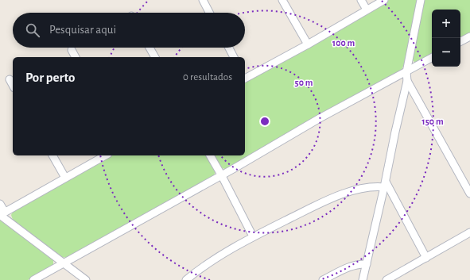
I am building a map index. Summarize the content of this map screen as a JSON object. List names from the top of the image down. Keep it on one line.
{"page":{"map_buttons":["+","−"],"search":"Pesquisar aqui","heading":["Por perto","0 resultados"]},"rings":["100 m","50 m","150 m"]}
